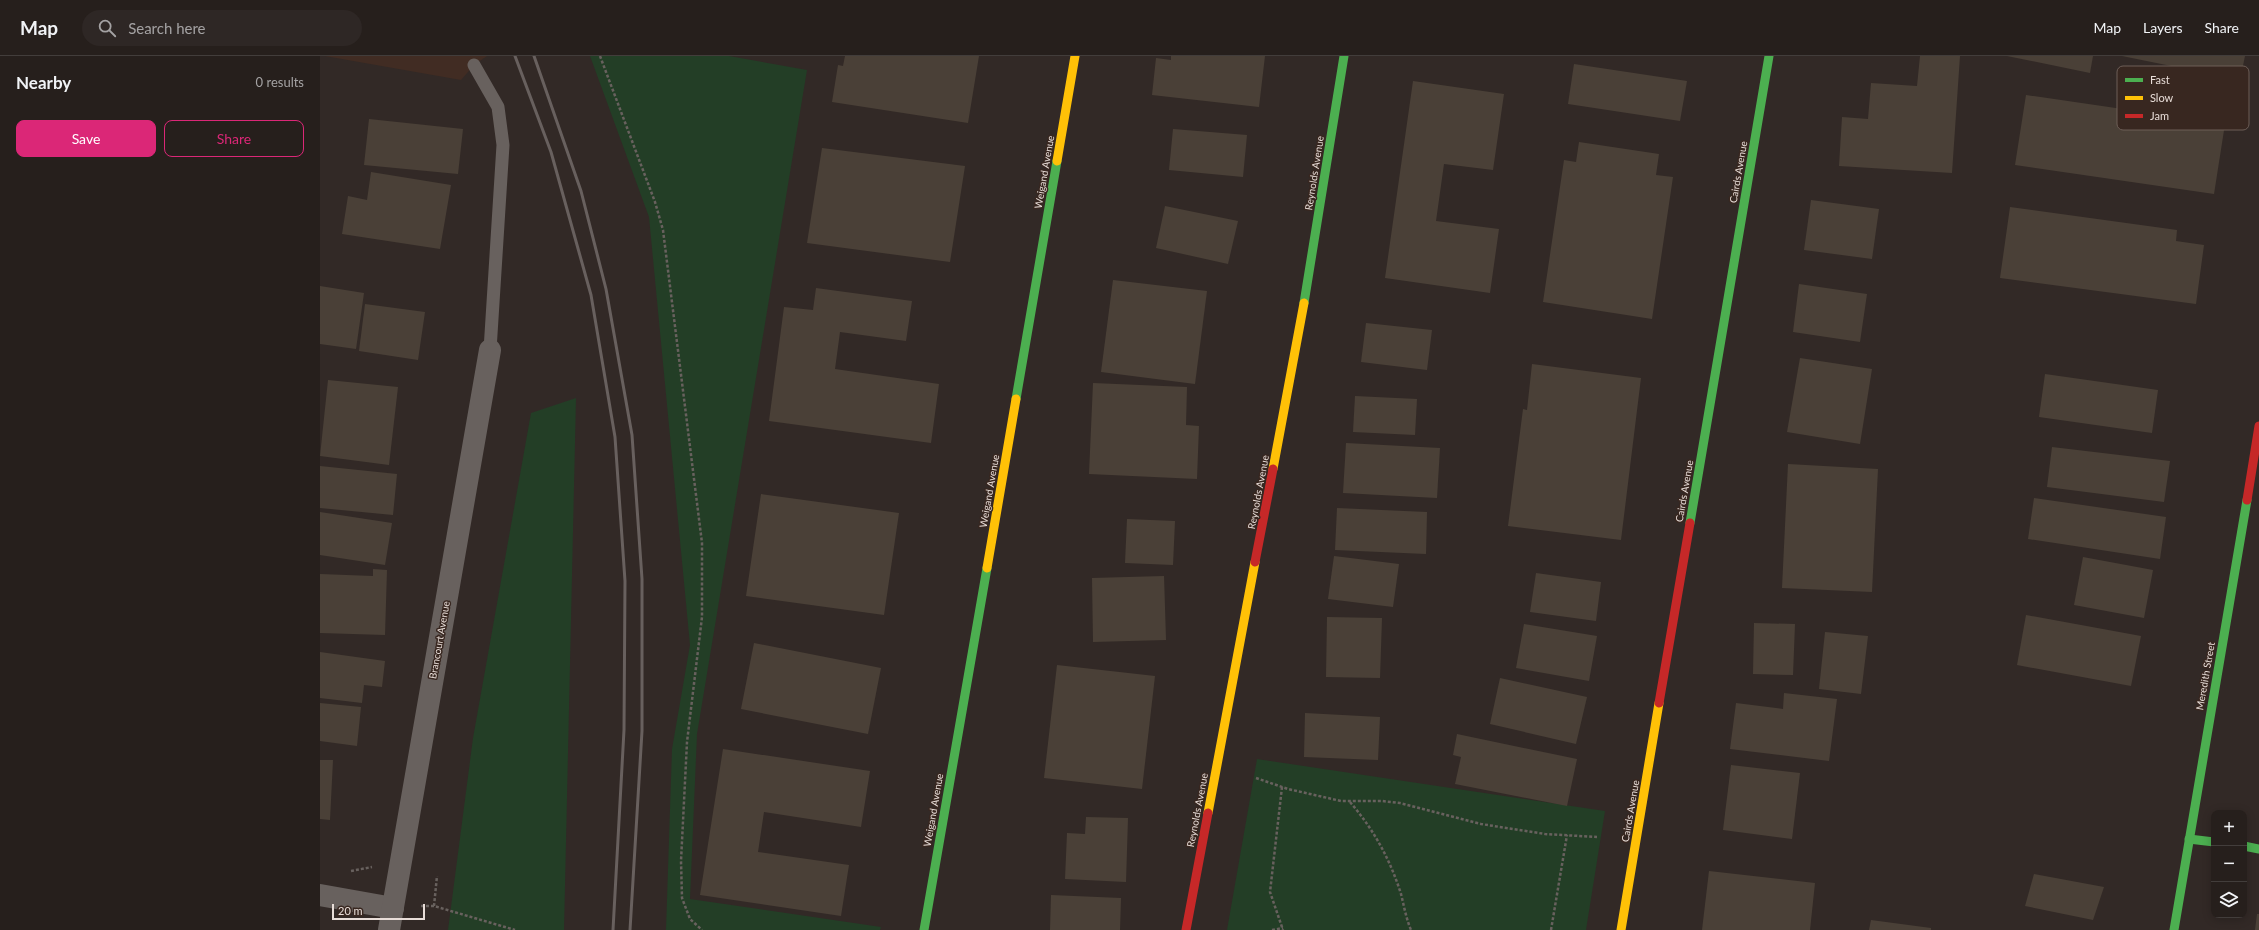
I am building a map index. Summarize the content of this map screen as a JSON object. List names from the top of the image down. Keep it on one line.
{"streets":{"street":["Weigand Avenue","Cairds Avenue","Reynolds Avenue","Brancourt Avenue","Meredith Street"]},"legend":["Fast","Slow","Jam"],"scale_bar":"20 m","page":{"header":"Map","search":"Search here","nav":["Map","Layers","Share"],"heading":["Nearby","0 results"],"buttons":["Save","Share"],"map_buttons":["+","−"],"scale":"20 m"}}
